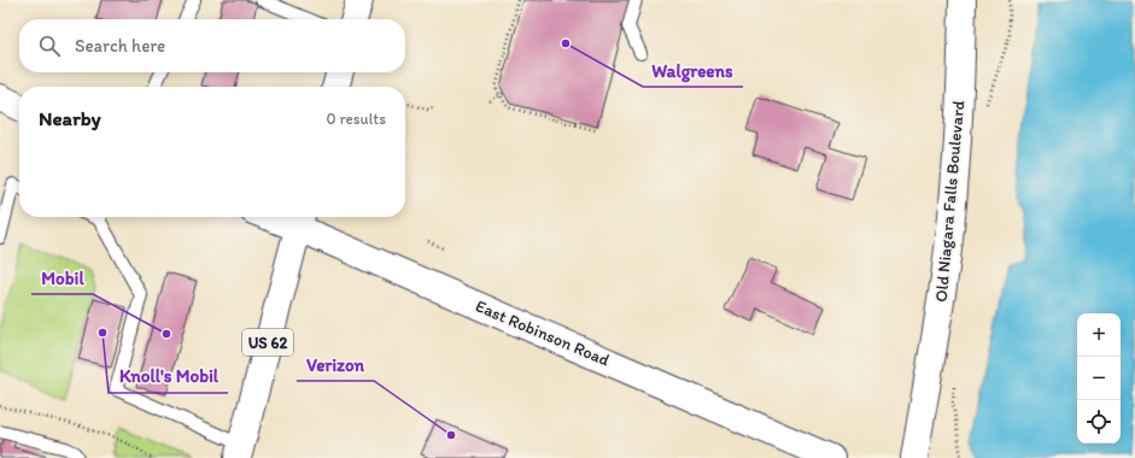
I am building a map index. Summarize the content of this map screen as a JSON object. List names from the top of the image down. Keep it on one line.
{"streets":{"street":["Old Niagara Falls Boulevard","East Robinson Road","US 62"]},"crossings":[["East Robinson Road","US 62"]],"places":["Walgreens","Knoll's Mobil","Mobil","Verizon"],"page":{"search":"Search here","heading":["Nearby","0 results"],"map_buttons":["+","−"]}}
